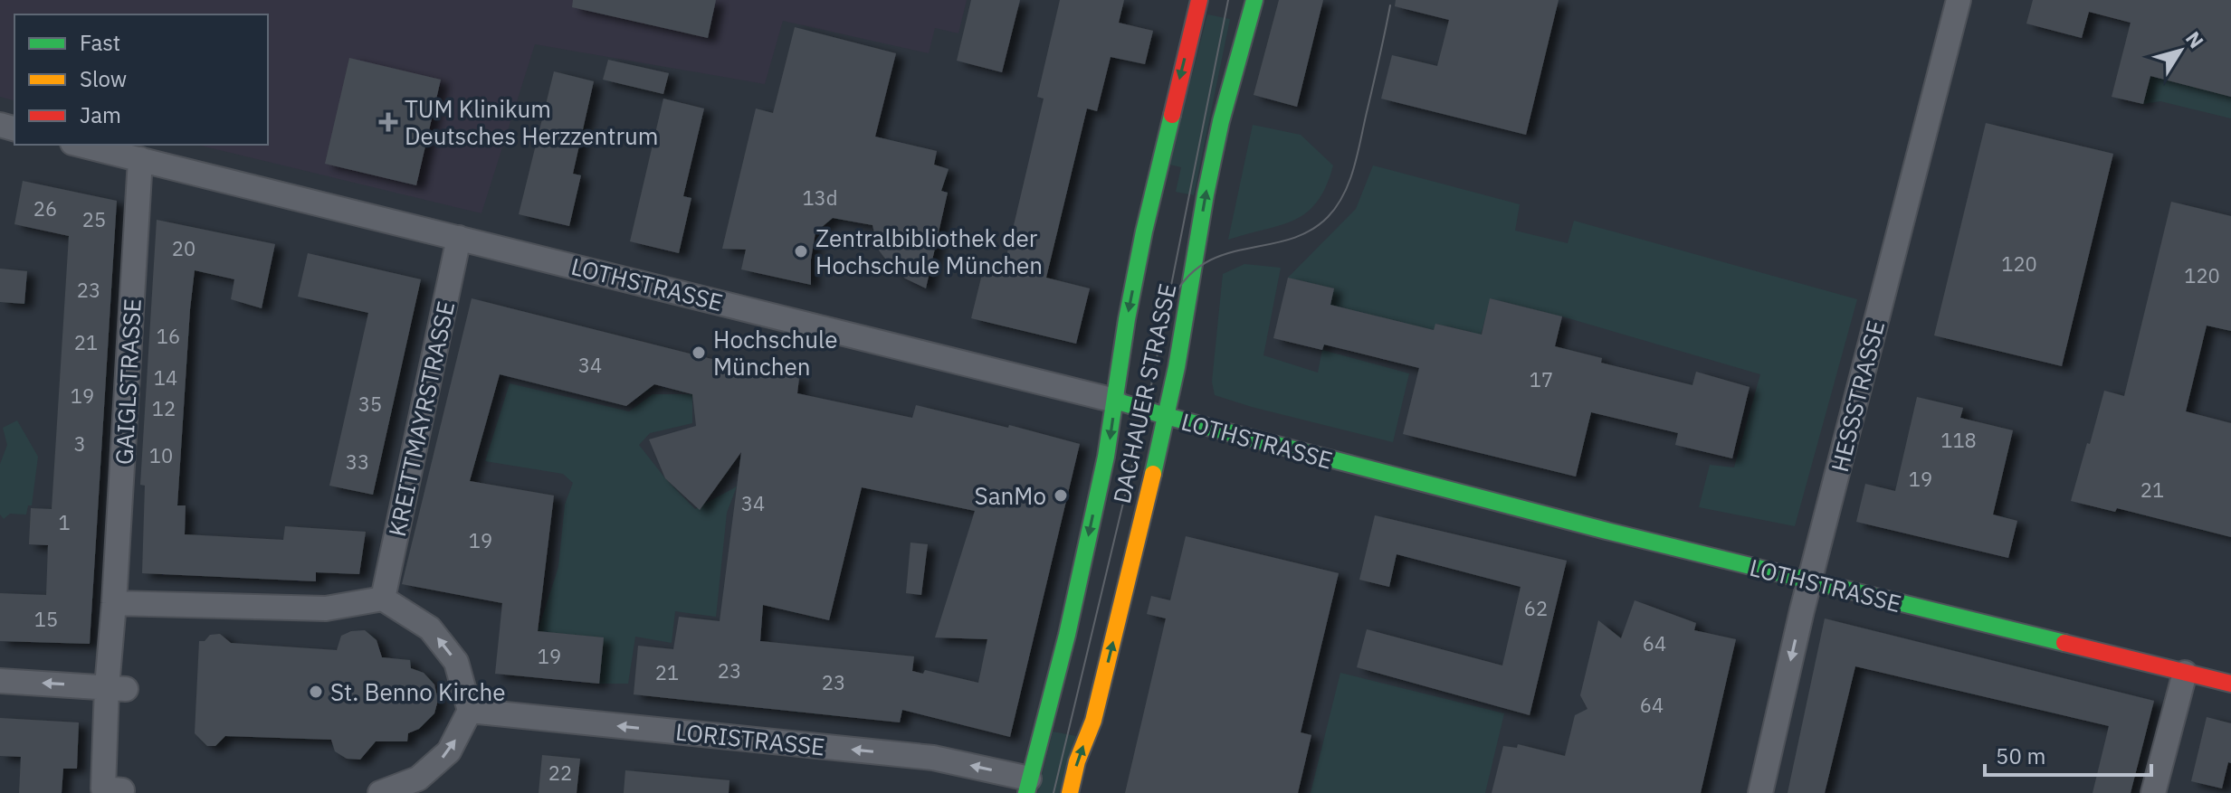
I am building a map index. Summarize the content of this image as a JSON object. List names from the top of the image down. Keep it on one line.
{"streets":{"main road":["LOTHSTRASSE","DACHAUER STRASSE"],"street":["GAIGLSTRASSE","HESSSTRASSE","KREITTMAYRSTRASSE","LORISTRASSE"]},"crossings":[["LOTHSTRASSE","GAIGLSTRASSE"],["LOTHSTRASSE","DACHAUER STRASSE"],["LOTHSTRASSE","HESSSTRASSE"],["LOTHSTRASSE","KREITTMAYRSTRASSE"],["DACHAUER STRASSE","LORISTRASSE"]],"one_way":["LORISTRASSE"],"places":{"health":["TUM Klinikum Deutsches Herzzentrum"],"other":["Zentralbibliothek der Hochschule München","Hochschule München","SanMo","St. Benno Kirche"]},"house_numbers":["13d","26","25","20","120","120","23","16","21","34","14","17","19","35","12","118","3","10","33","19","21","34","1","19","62","15","64","19","23","21","23","64","22"],"legend":["Fast","Slow","Jam"],"scale_bar":"50 m","north":"top right"}
